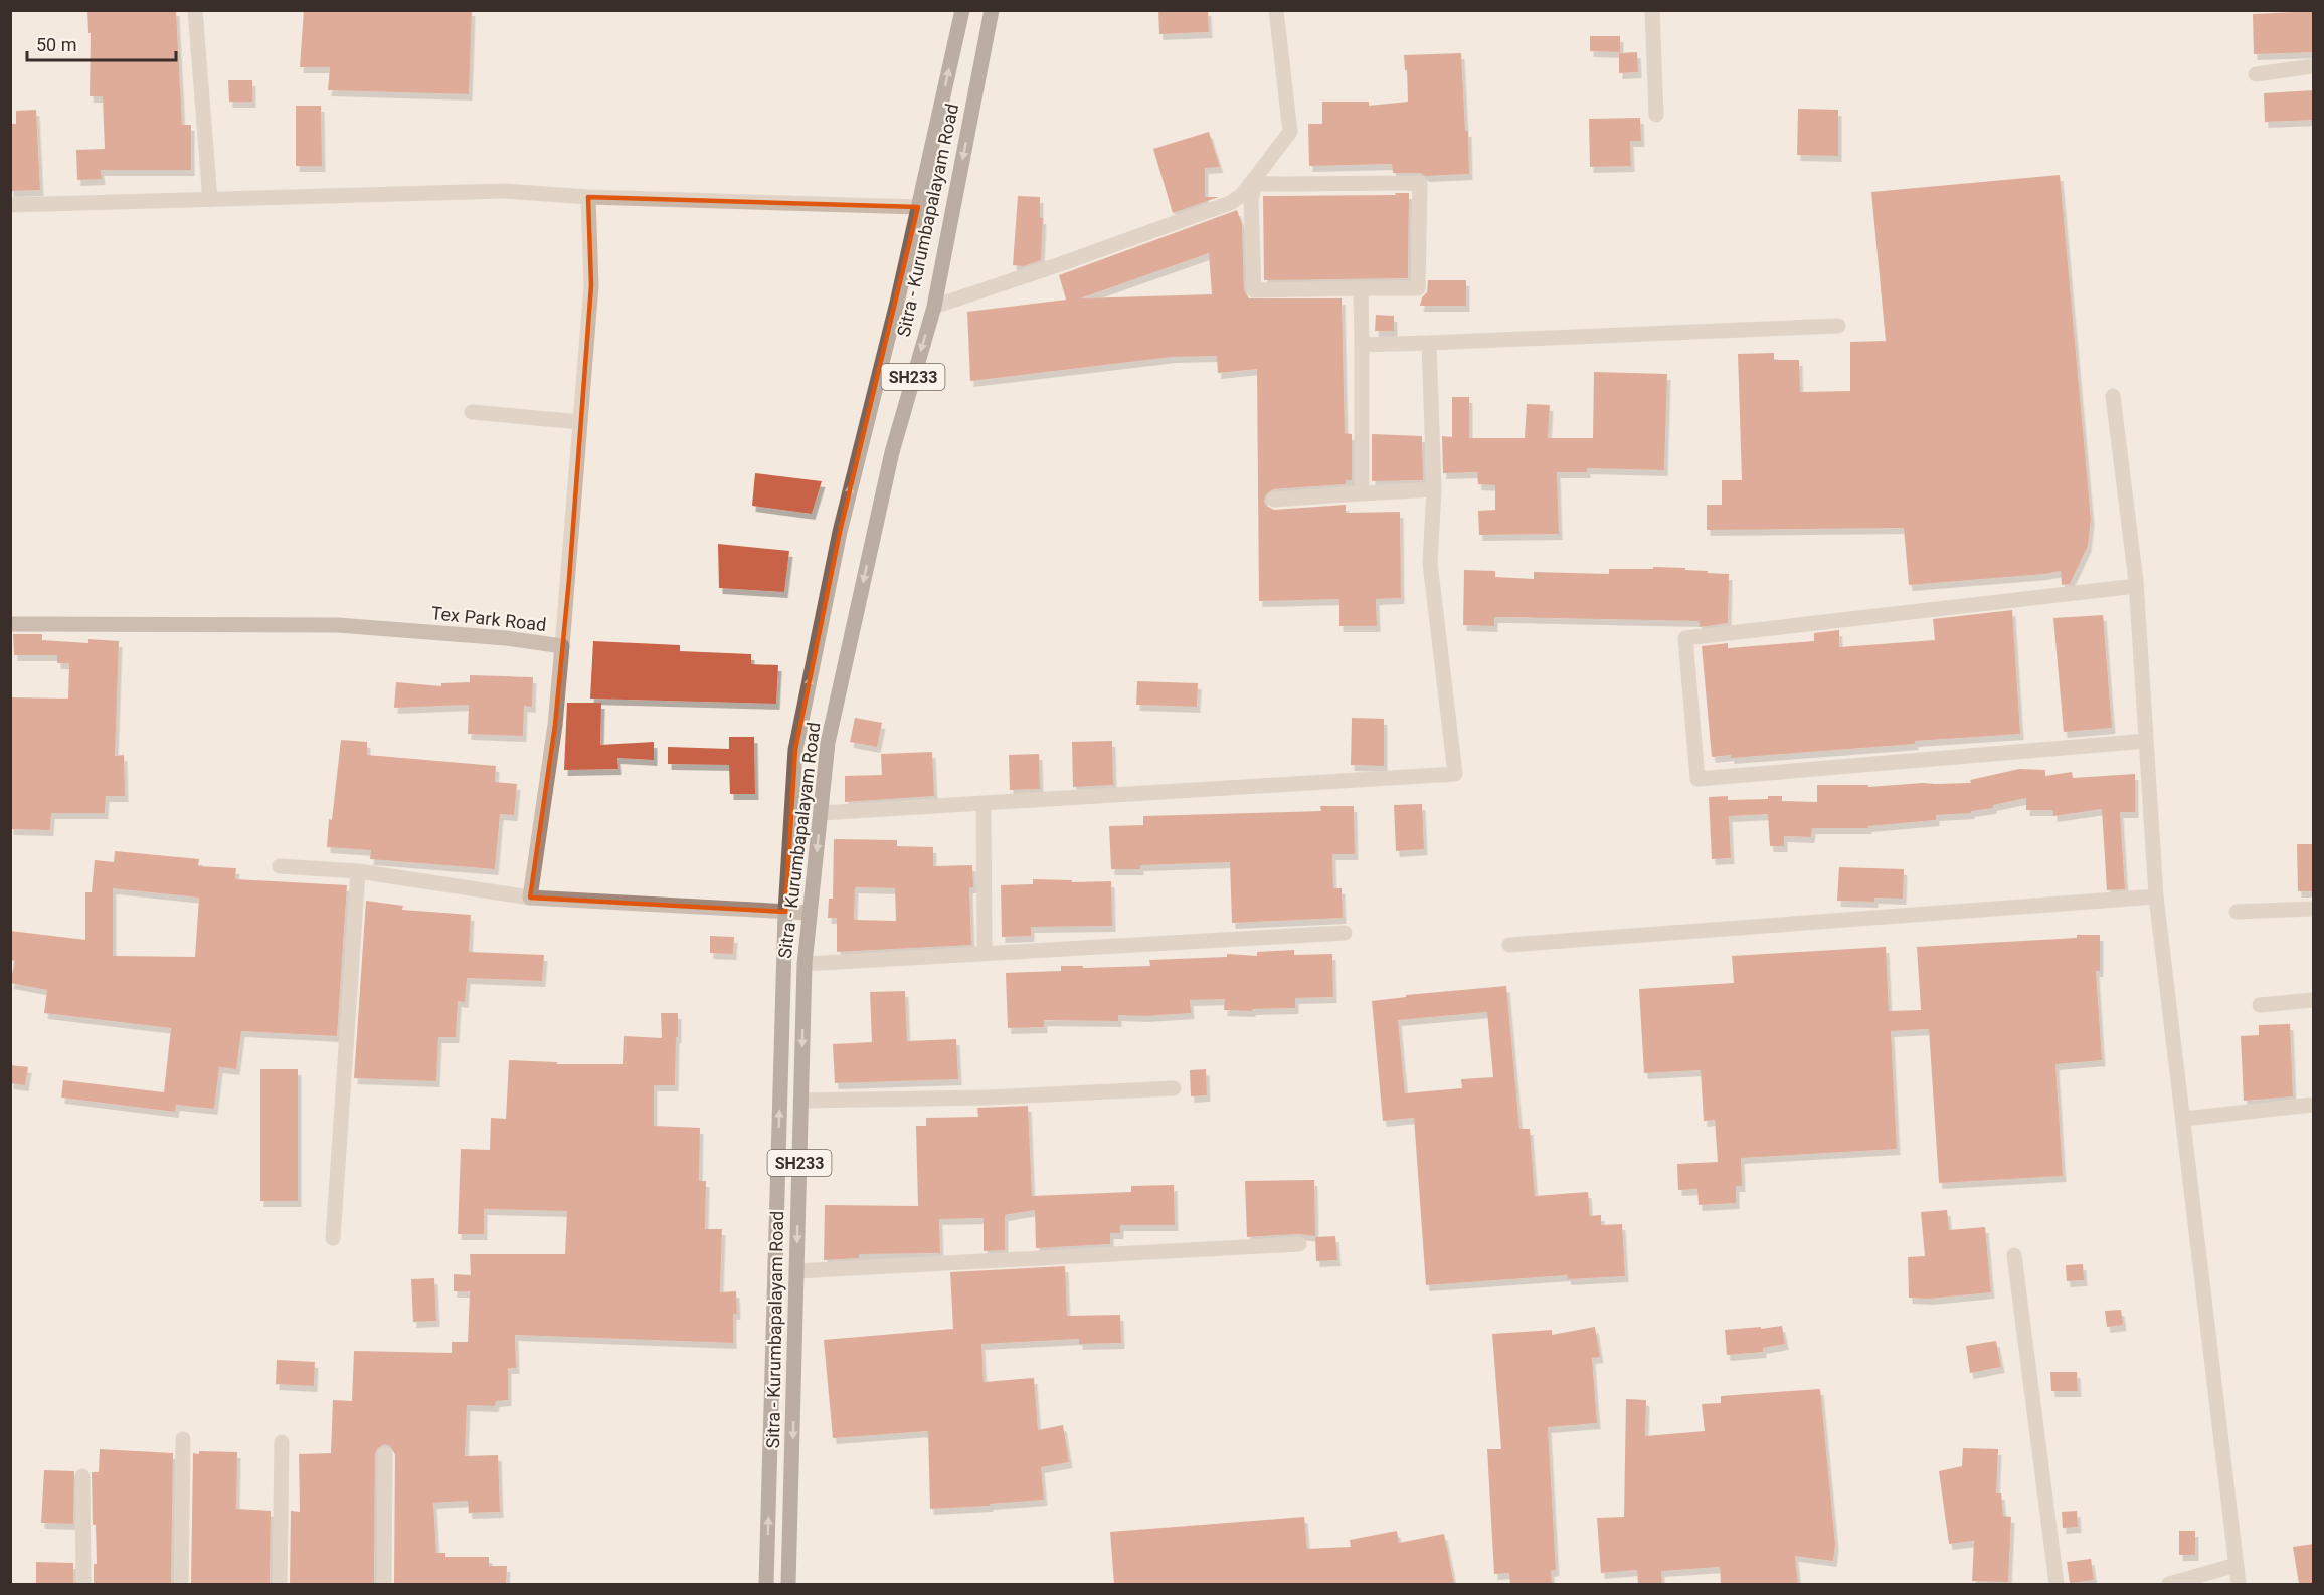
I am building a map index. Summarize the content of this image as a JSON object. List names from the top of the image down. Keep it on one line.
{"streets":{"main road":["Sitra - Kurumbapalayam Road","SH233"],"street":["Tex Park Road"]},"scale_bar":"50 m"}
